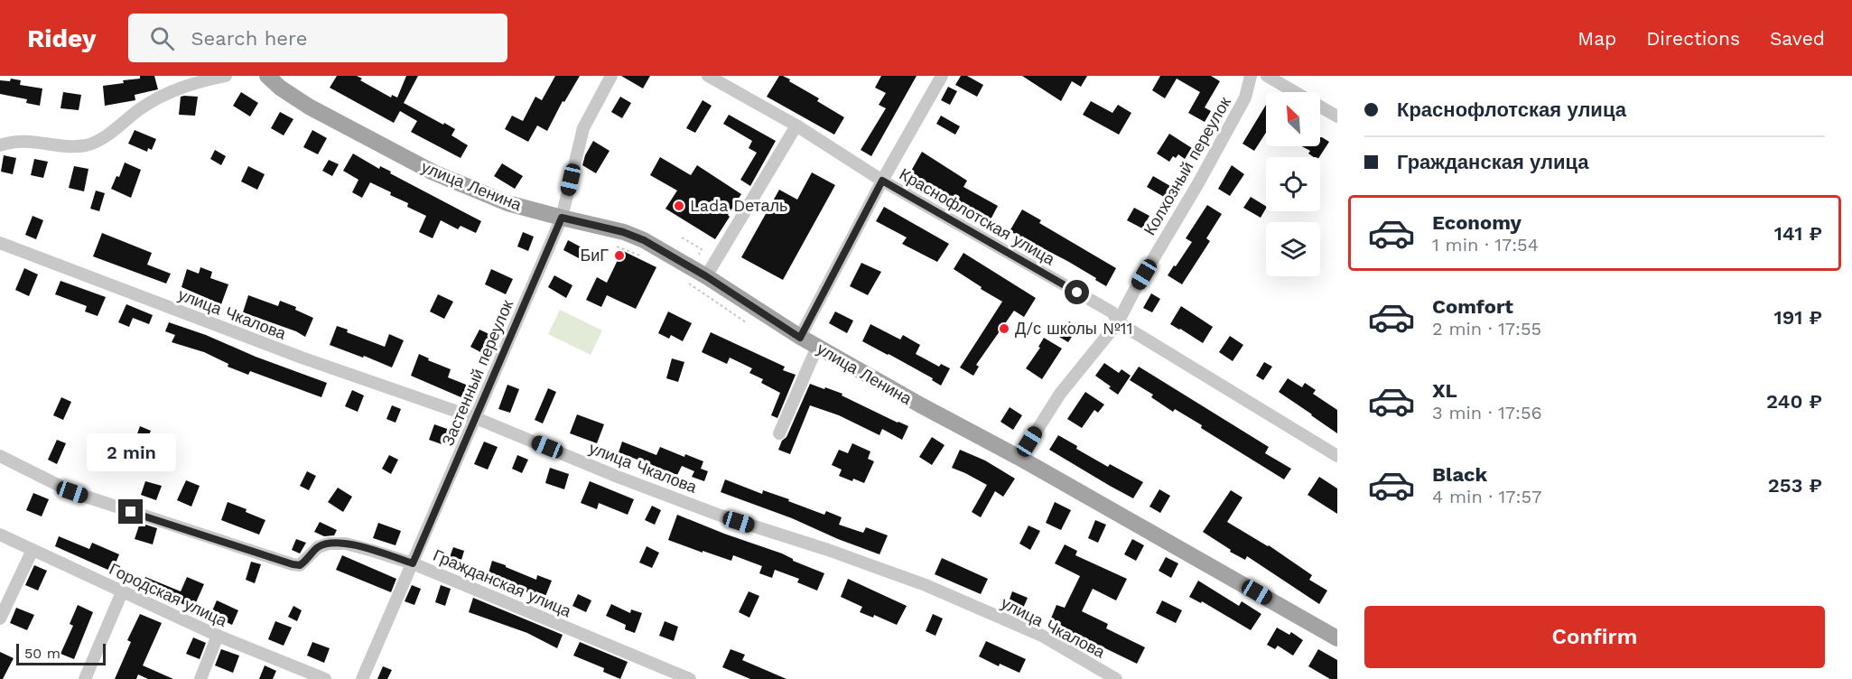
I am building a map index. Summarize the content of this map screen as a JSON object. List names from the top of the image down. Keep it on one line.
{"streets":{"main road":["улица Ленина"],"street":["Колхозный переулок","Краснофлотская улица","улица Чкалова","Застенный переулок","Гражданская улица","Городская улица"]},"crossings":[["Колхозный переулок","улица Ленина"],["Колхозный переулок","Краснофлотская улица"],["улица Ленина","Застенный переулок"],["улица Чкалова","Застенный переулок"],["Застенный переулок","Гражданская улица"]],"places":["Lada Dеталь","БиГ","Д/с школы №11"],"scale_bar":"50 m","north":"top left","page":{"header":"Ridey","search":"Search here","nav":["Map","Directions","Saved"],"banner":["Краснофлотская улица","Гражданская улица"],"list":[{"name":"Economy","note":"1 min · 17:54","value":"141 ₽"},{"name":"Comfort","note":"2 min · 17:55","value":"191 ₽"},{"name":"XL","note":"3 min · 17:56","value":"240 ₽"},{"name":"Black","note":"4 min · 17:57","value":"253 ₽"}],"bubble":"2 min","buttons":"Confirm","scale":"50 m"}}
